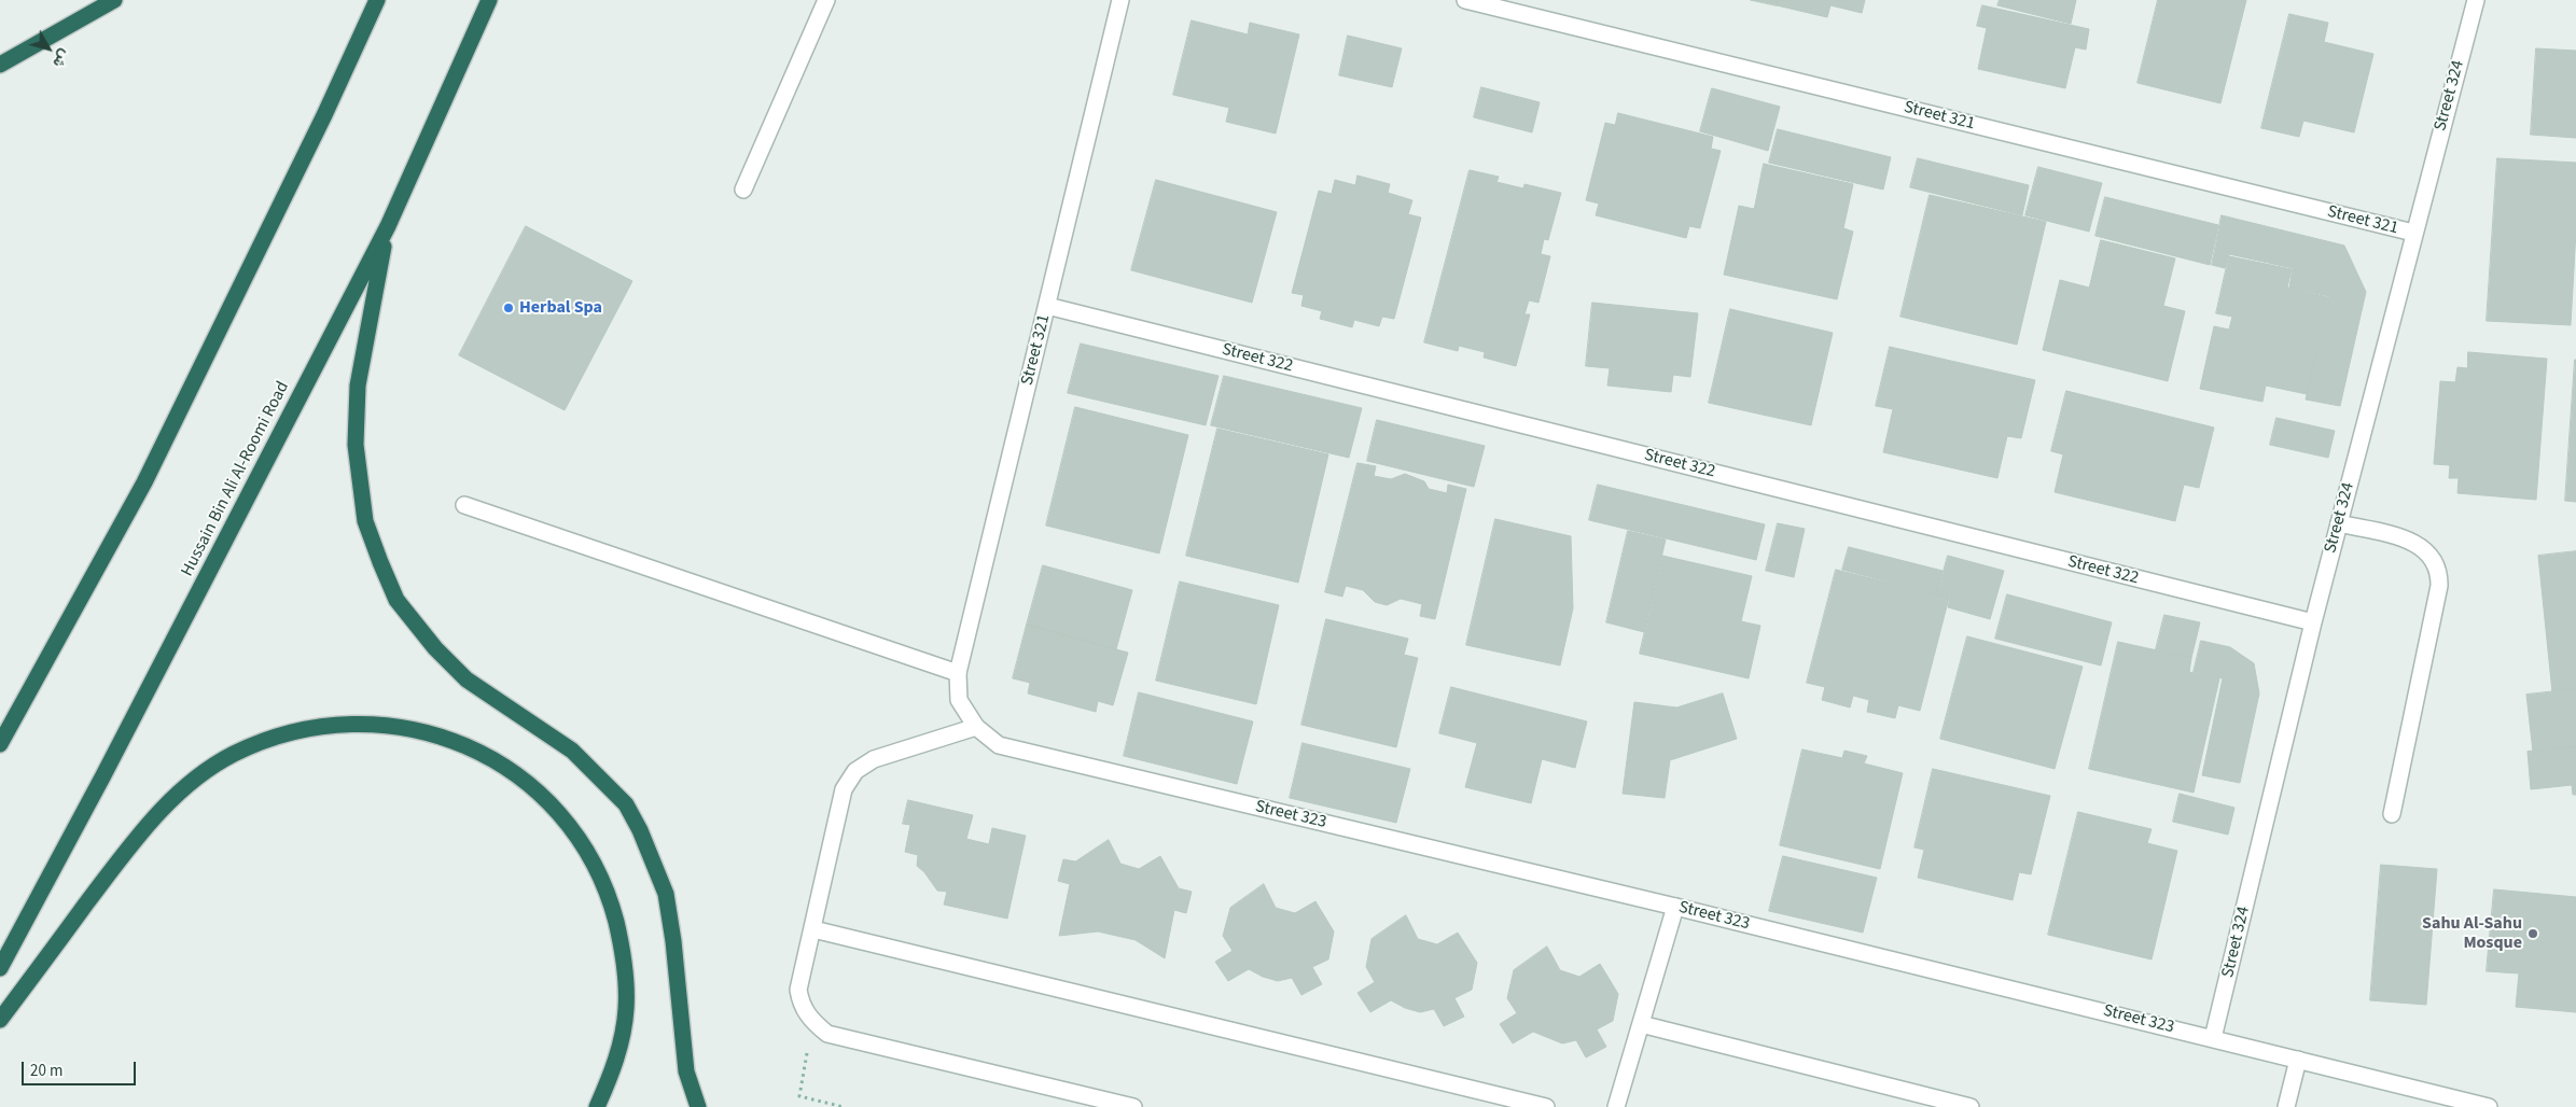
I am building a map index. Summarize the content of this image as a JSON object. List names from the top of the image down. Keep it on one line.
{"streets":{"highway":["Hussain Bin Ali Al-Roomi Road"],"street":["Street 324","Street 321","Street 322","Street 323"]},"crossings":[["Street 324","Street 321"],["Street 324","Street 322"],["Street 324","Street 323"],["Street 321","Street 322"],["Street 321","Street 323"]],"places":["Herbal Spa","Sahu Al-Sahu Mosque"],"scale_bar":"20 m","north":"bottom right"}
